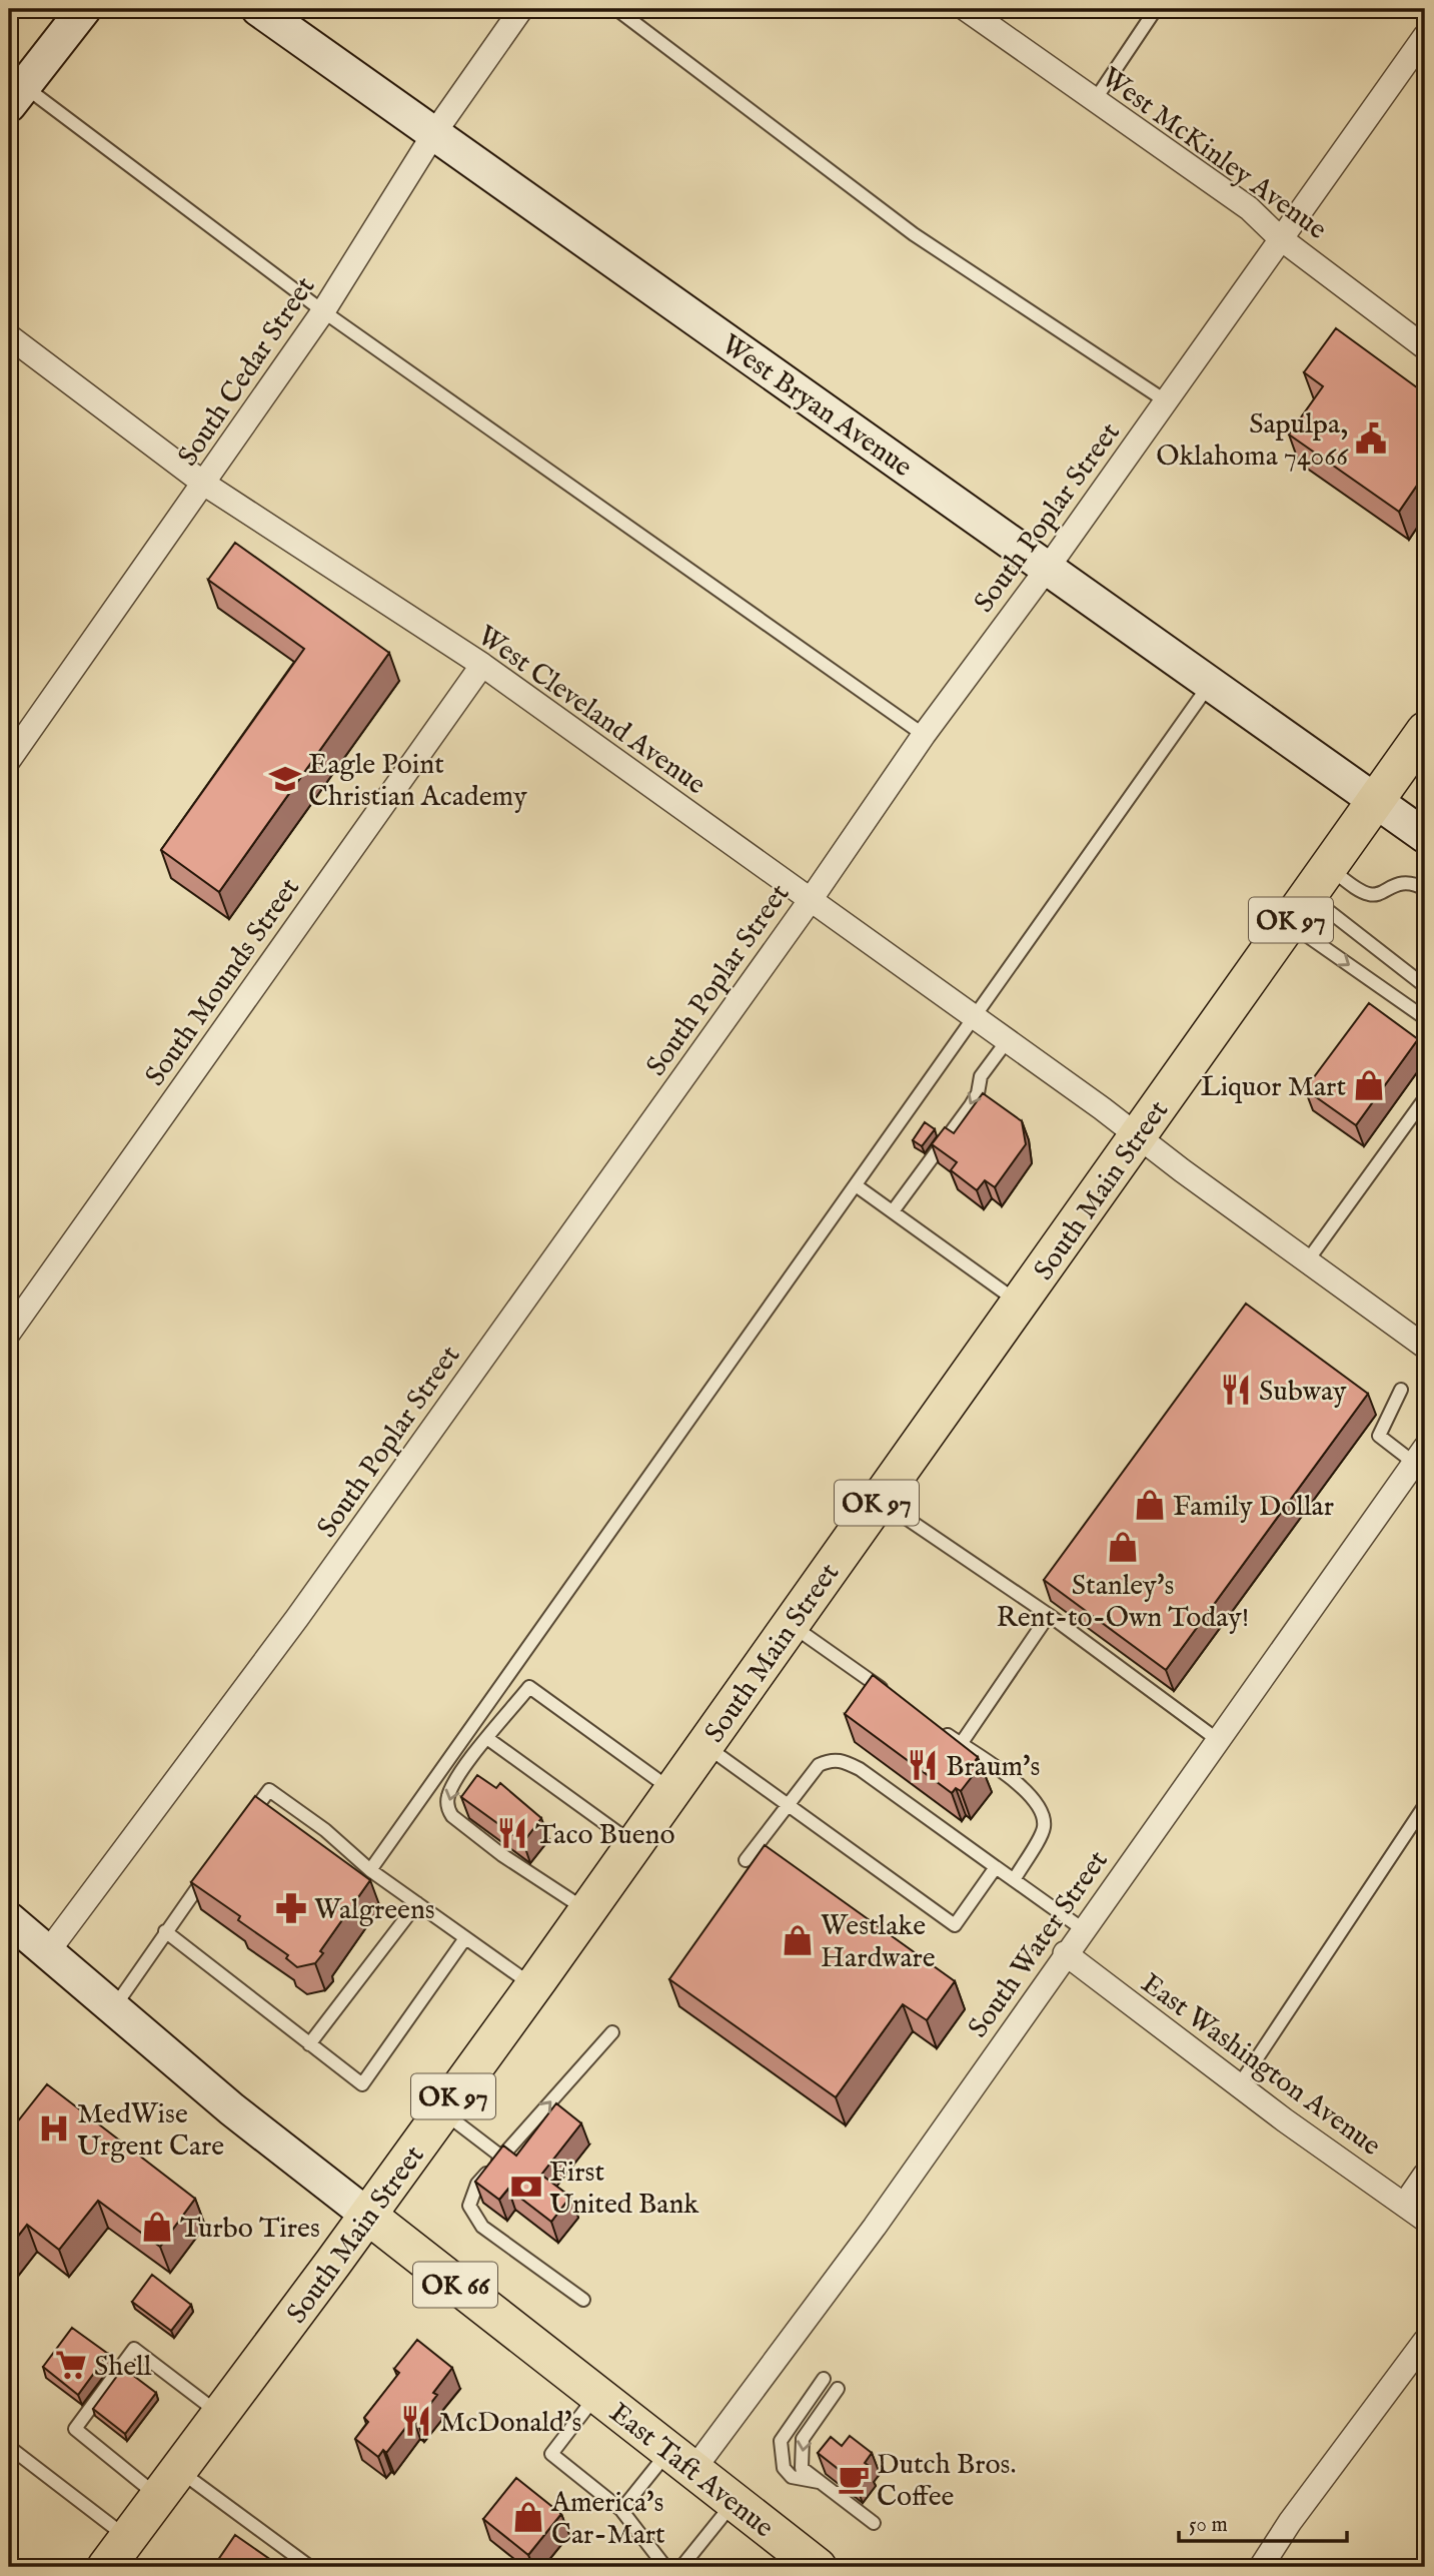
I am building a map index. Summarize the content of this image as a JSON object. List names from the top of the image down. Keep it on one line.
{"streets":{"main road":["OK 97","South Main Street","OK 66","East Taft Avenue"],"street":["West McKinley Avenue","South Cedar Street","West Bryan Avenue","South Poplar Street","West Cleveland Avenue","South Mounds Street","South Water Street","East Washington Avenue"]},"crossings":[["West McKinley Avenue","South Poplar Street"],["South Cedar Street","West Bryan Avenue"],["South Cedar Street","West Cleveland Avenue"],["West Bryan Avenue","South Poplar Street"],["West Bryan Avenue","South Main Street"],["South Poplar Street","West Cleveland Avenue"],["South Poplar Street","OK 66"],["West Cleveland Avenue","South Mounds Street"],["West Cleveland Avenue","South Main Street"],["South Main Street","OK 66"],["South Main Street","East Taft Avenue"],["South Water Street","East Washington Avenue"],["South Water Street","East Taft Avenue"],["OK 66","East Taft Avenue"]],"places":{"public building":["Sapulpa, Oklahoma 74066"],"school or university":["Eagle Point Christian Academy"],"shop":["Liquor Mart","Family Dollar","Stanley's Rent-to-Own Today!","Westlake Hardware","Turbo Tires","America's Car-Mart"],"restaurant":["Subway","Braum's","Taco Bueno","McDonald's"],"pharmacy":["Walgreens"],"hospital":["MedWise Urgent Care"],"bank":["First United Bank"],"supermarket":["Shell"],"cafe":["Dutch Bros. Coffee"]},"scale_bar":"50 m"}
